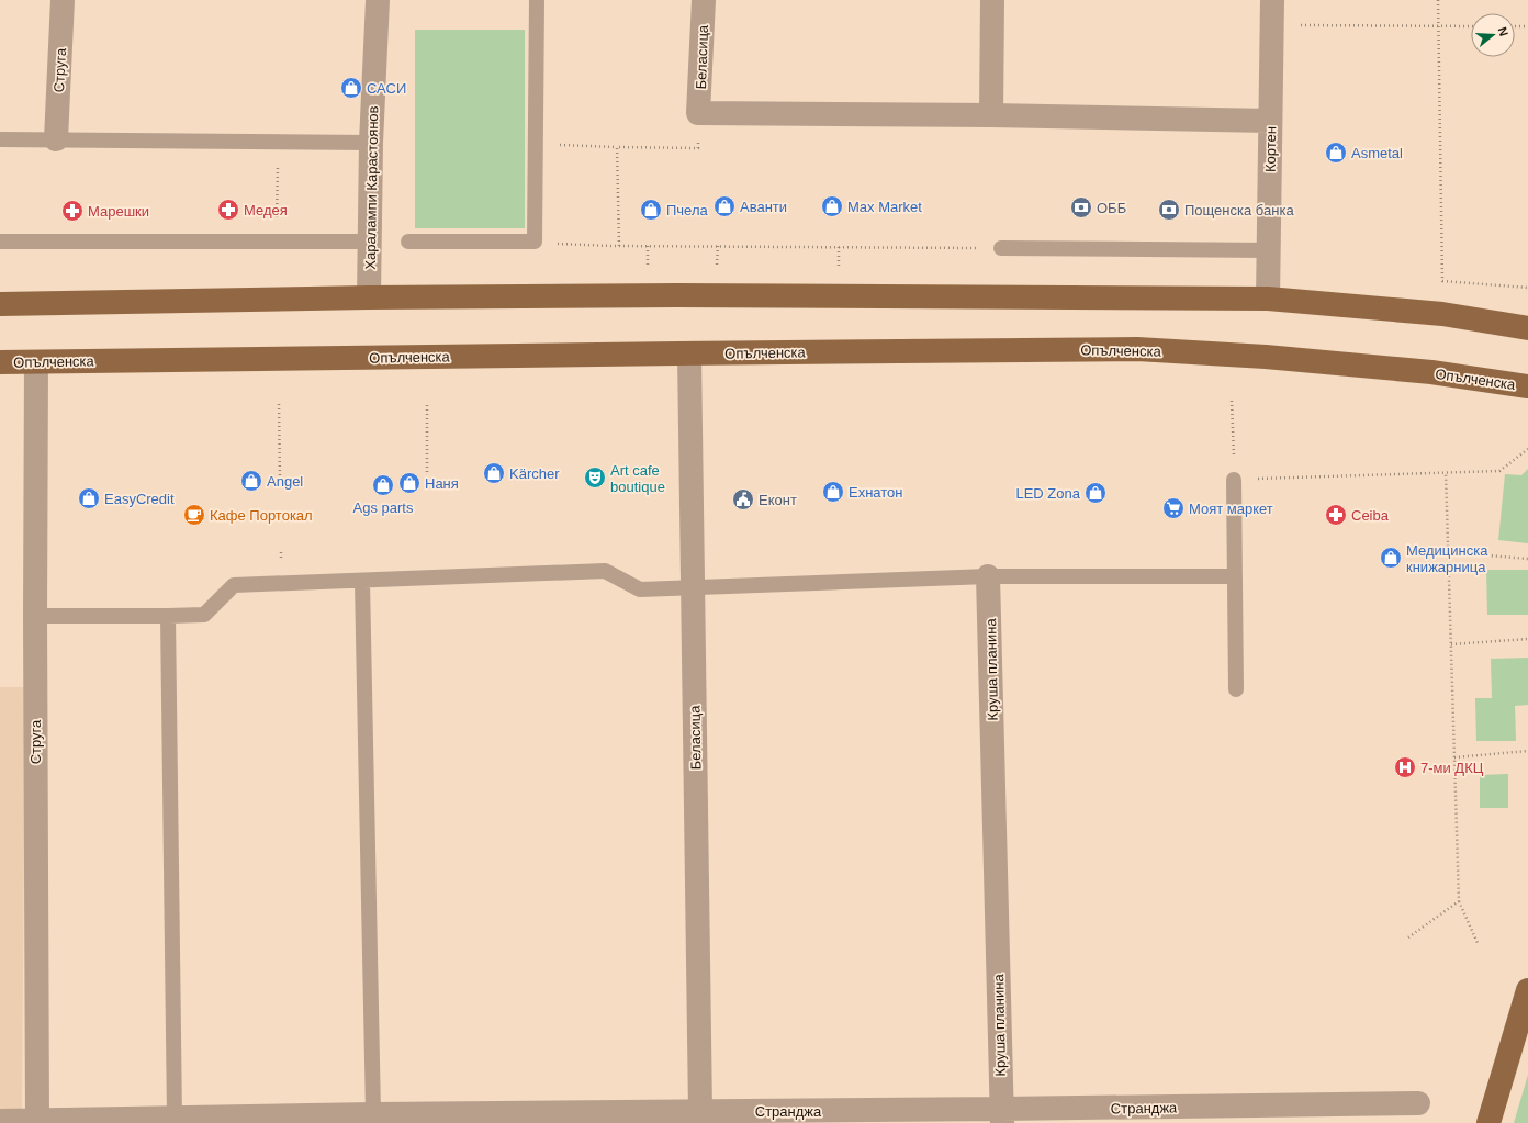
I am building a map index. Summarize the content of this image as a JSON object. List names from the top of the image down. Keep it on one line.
{"streets":{"main road":["Опълченска"],"street":["Беласица","Струга","Кортен","Харалампи Карастоянов","Круша планина","Странджа"]},"crossings":[["Беласица","Опълченска"],["Беласица","Странджа"],["Струга","Опълченска"],["Струга","Странджа"],["Круша планина","Странджа"]],"places":{"shop":["САСИ","Asmetal","Аванти","Max Market","Пчела","Kärcher","Angel","Наня","Ags parts","Ехнатон","LED Zona","EasyCredit","Медицинска книжарница"],"bank":["ОББ","Пощенска банка"],"pharmacy":["Медея","Марешки","Ceiba"],"theatre":["Art cafe boutique"],"public building":["Еконт"],"supermarket":["Моят маркет"],"cafe":["Кафе Портокал"],"hospital":["7-ми ДКЦ"]},"north":"right"}
